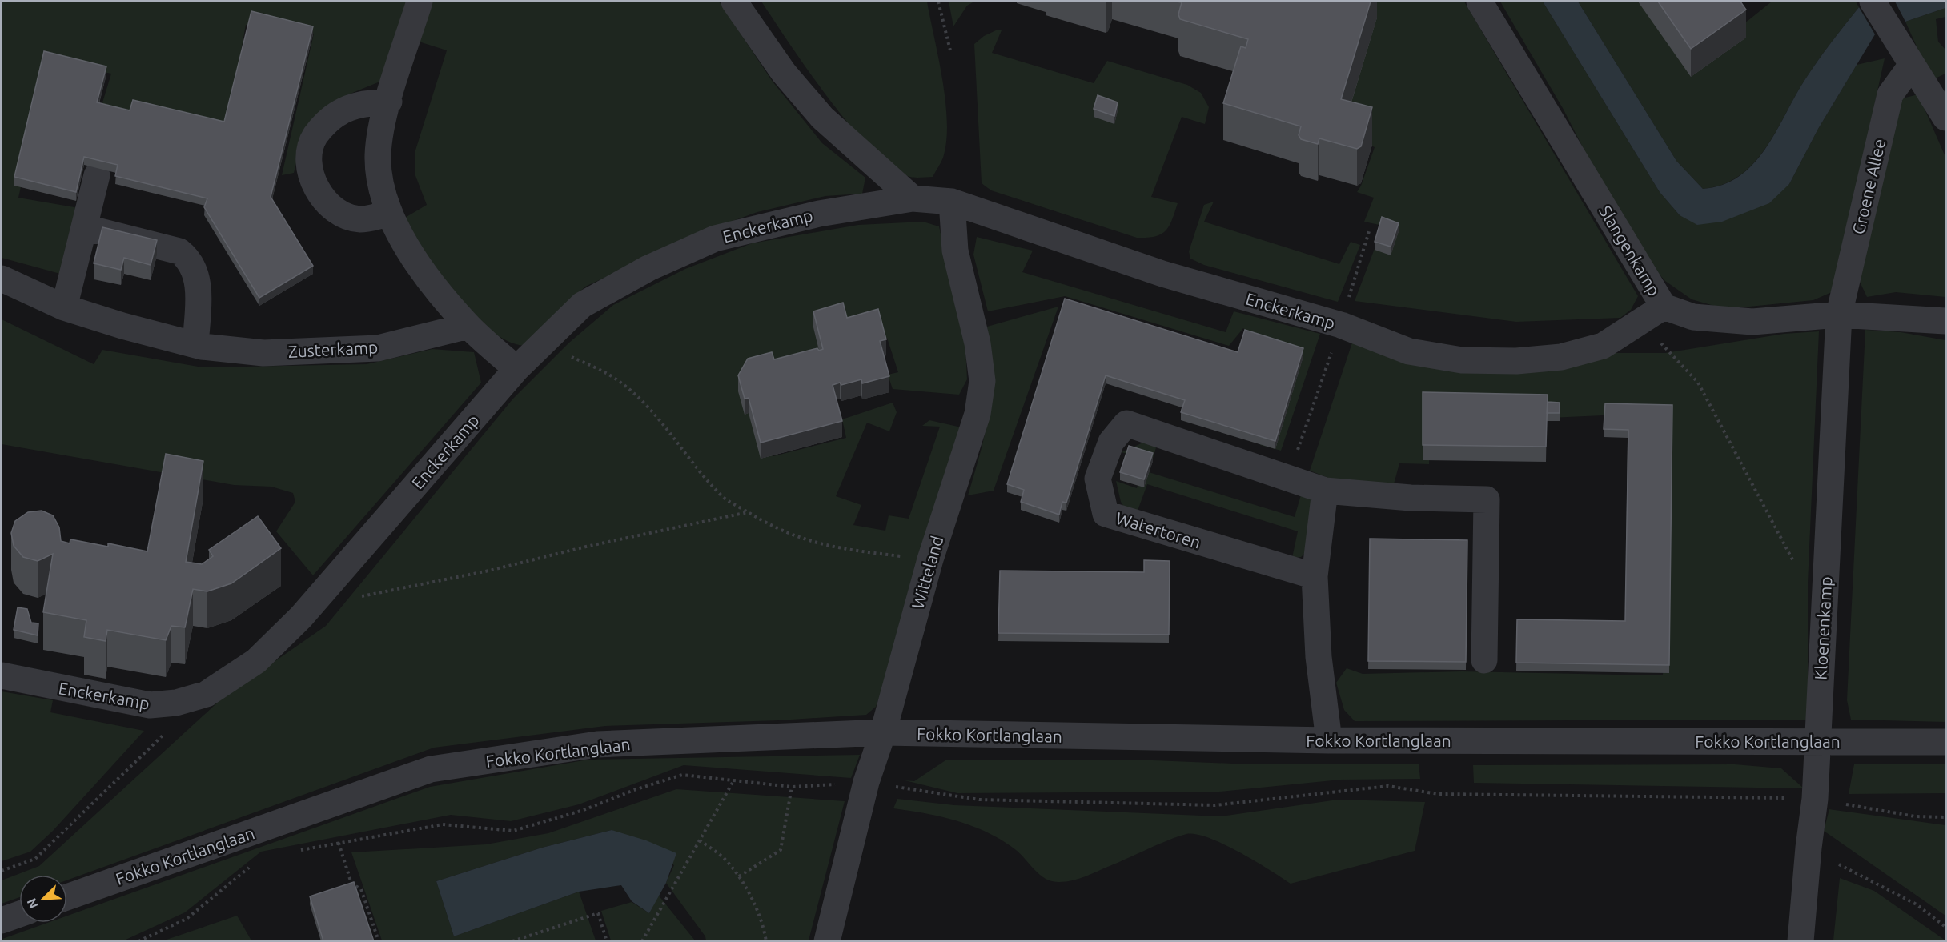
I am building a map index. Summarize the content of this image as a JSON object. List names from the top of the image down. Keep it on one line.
{"streets":{"street":["Groene Allee","Enckerkamp","Slangenkamp","Zusterkamp","Watertoren","Witteland","Kloenenkamp","Fokko Kortlanglaan"]},"crossings":[["Groene Allee","Slangenkamp"],["Groene Allee","Kloenenkamp"],["Enckerkamp","Slangenkamp"],["Enckerkamp","Witteland"],["Slangenkamp","Kloenenkamp"],["Witteland","Fokko Kortlanglaan"],["Kloenenkamp","Fokko Kortlanglaan"]],"north":"bottom left"}
